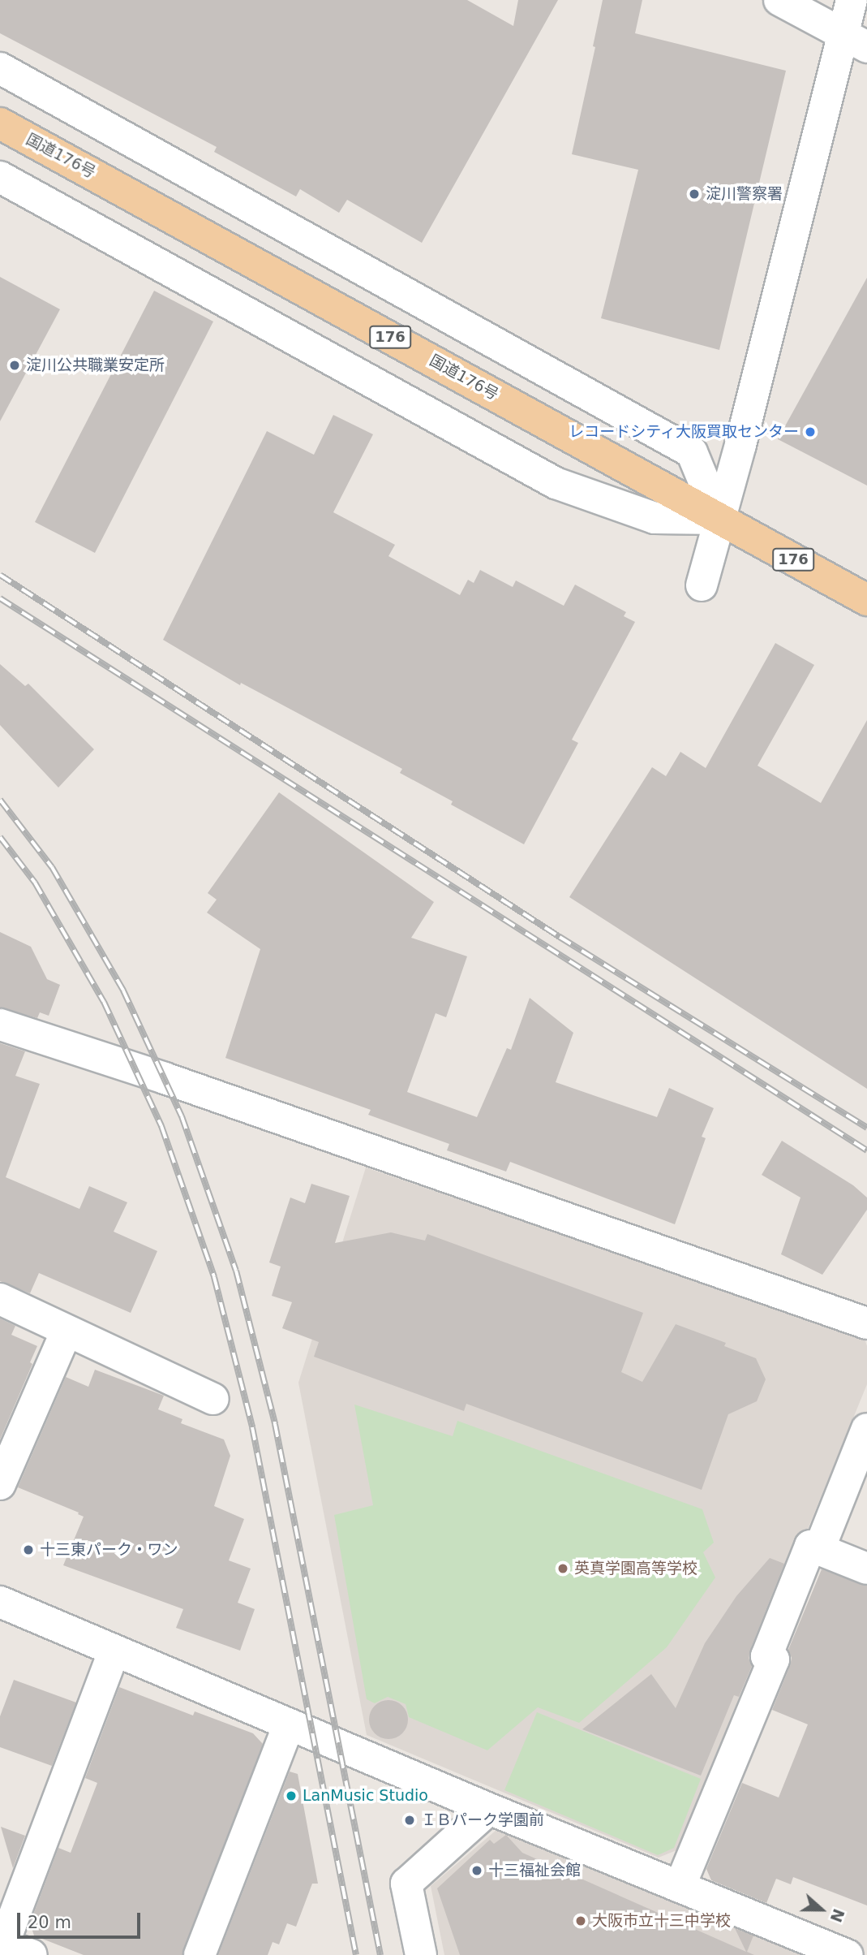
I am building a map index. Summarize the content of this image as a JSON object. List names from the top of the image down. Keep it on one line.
{"streets":{"highway":["国道176号","176"]},"places":["淀川警察署","淀川公共職業安定所","レコードシティ大阪買取センター","十三東パーク・ワン","英真学園高等学校","LanMusic Studio","ＩＢパーク学園前","十三福祉会館","大阪市立十三中学校"],"scale_bar":"20 m","north":"right"}
